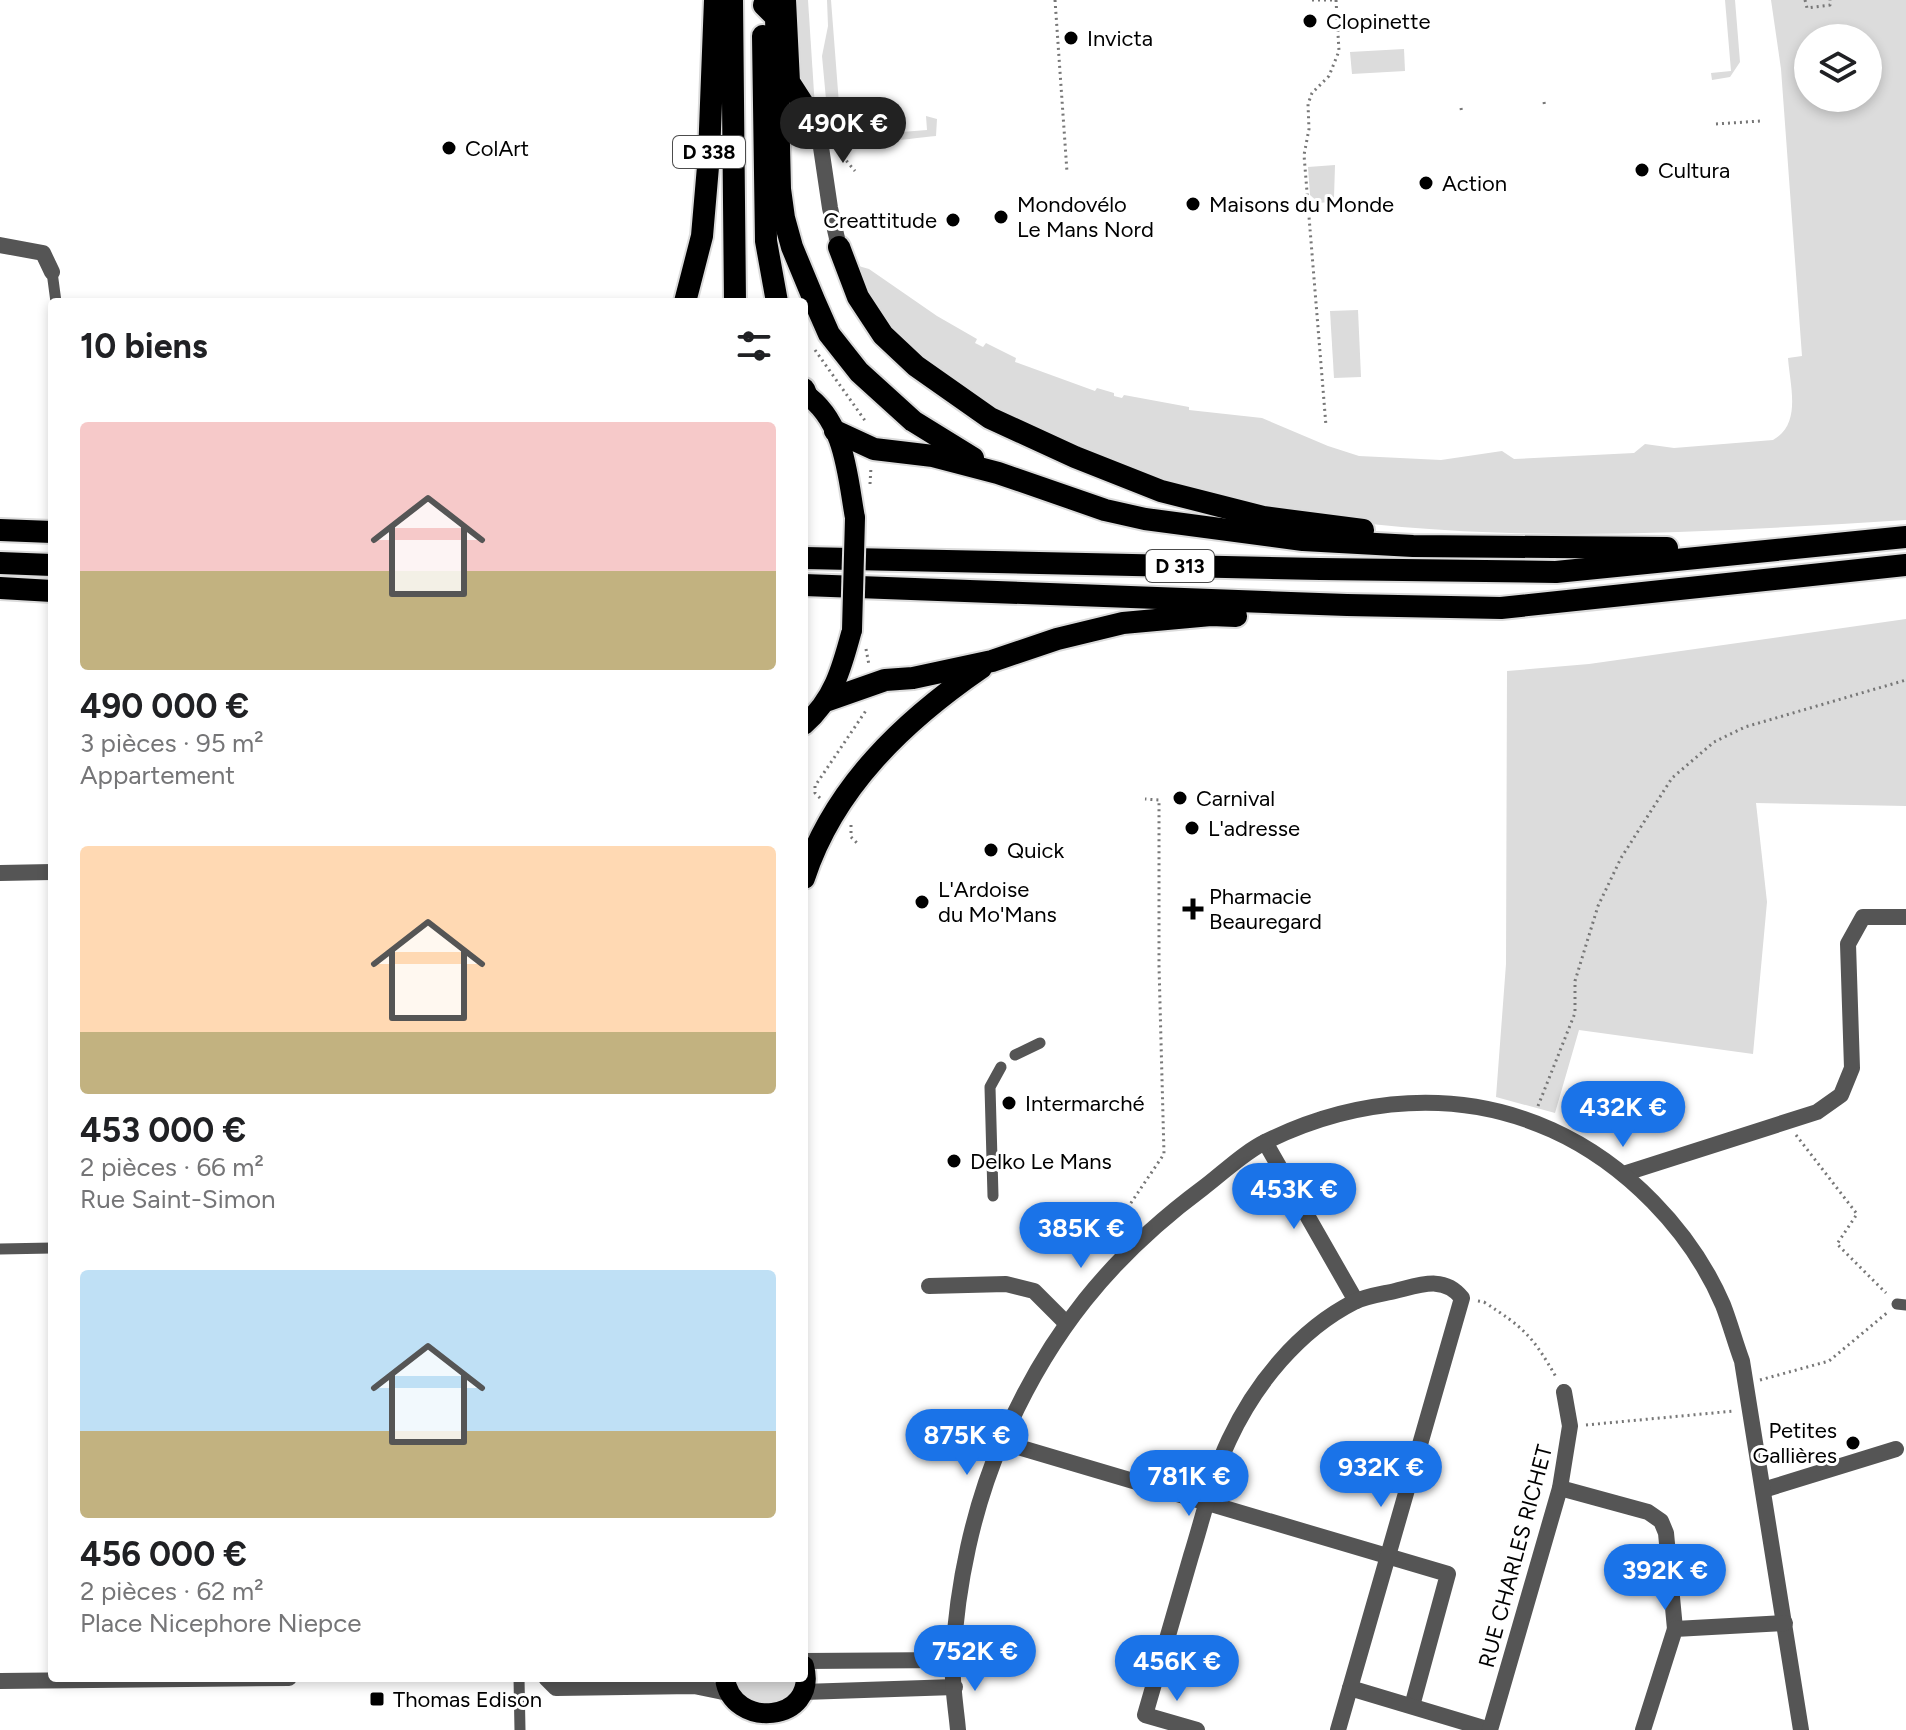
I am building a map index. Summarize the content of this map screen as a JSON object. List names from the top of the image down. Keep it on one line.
{"streets":{"highway":["D 338","D 313"],"street":["RUE CHARLES RICHET"]},"crossings":[["D 338","D 313"]],"places":{"other":["Clopinette","Invicta","ColArt","Cultura","Action","Maisons du Monde","Mondovélo Le Mans Nord","Creattitude","Carnival","L'adresse","Quick","L'Ardoise du Mo'Mans","Intermarché","Delko Le Mans","Petites Gallières"],"health":["Pharmacie Beauregard"],"transit":["Thomas Edison"]},"page":{"price":["490K €","432K €","453K €","385K €","875K €","932K €","781K €","392K €","752K €","456K €"],"heading":"10 biens","list":[{"name":"490 000 €","note":"3 pièces · 95 m² · Appartement"},{"name":"453 000 €","note":"2 pièces · 66 m² · Rue Saint-Simon"},{"name":"456 000 €","note":"2 pièces · 62 m² · Place Nicephore Niepce"}]}}
